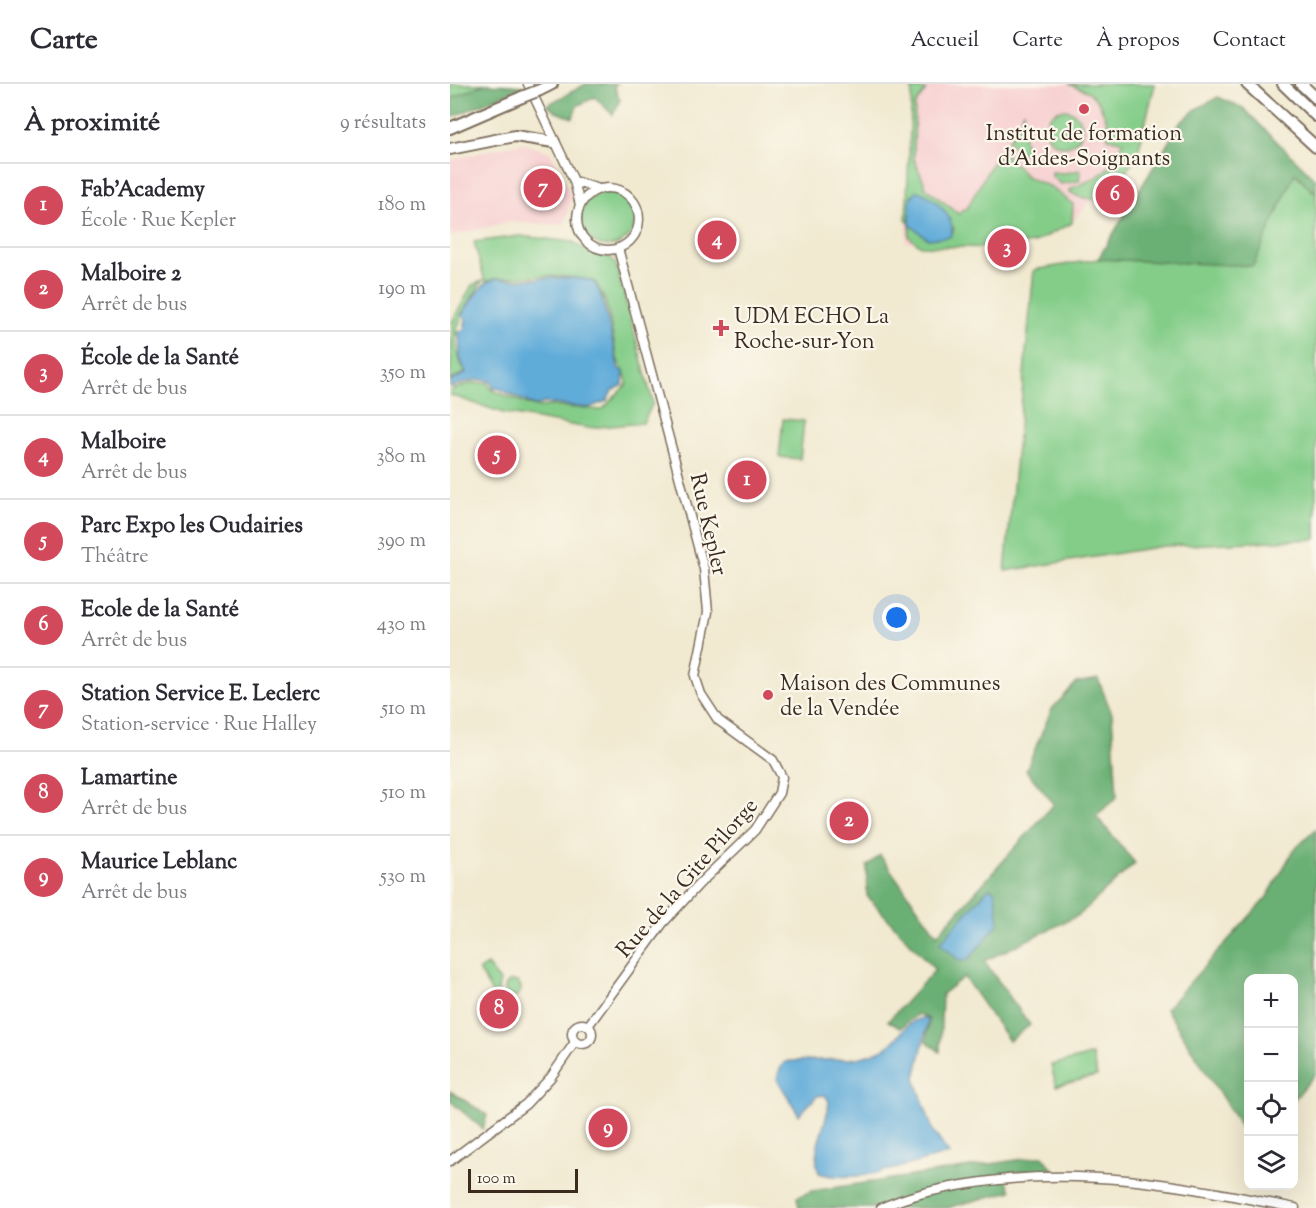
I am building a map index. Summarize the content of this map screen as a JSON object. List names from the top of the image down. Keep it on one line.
{"streets":{"street":["Rue Kepler","Rue de la Gite Pilorge"]},"crossings":[["Rue Kepler","Rue de la Gite Pilorge"]],"places":{"other":["Institut de formation d'Aides-Soignants","Maison des Communes de la Vendée"],"health":["UDM ECHO La Roche-sur-Yon"]},"scale_bar":"100 m","page":{"header":"Carte","nav":["Accueil","Carte","À propos","Contact"],"heading":["À proximité","9 résultats"],"list":[{"mark":"1","name":"Fab'Academy","note":"École · Rue Kepler","value":"180 m"},{"mark":"2","name":"Malboire 2","note":"Arrêt de bus","value":"190 m"},{"mark":"3","name":"École de la Santé","note":"Arrêt de bus","value":"350 m"},{"mark":"4","name":"Malboire","note":"Arrêt de bus","value":"380 m"},{"mark":"5","name":"Parc Expo les Oudairies","note":"Théâtre","value":"390 m"},{"mark":"6","name":"Ecole de la Santé","note":"Arrêt de bus","value":"430 m"},{"mark":"7","name":"Station Service E. Leclerc","note":"Station-service · Rue Halley","value":"510 m"},{"mark":"8","name":"Lamartine","note":"Arrêt de bus","value":"510 m"},{"mark":"9","name":"Maurice Leblanc","note":"Arrêt de bus","value":"530 m"}],"pins":["7","6","4","3","5","1","2","8","9"],"map_buttons":["+","−"],"scale":"100 m"}}
